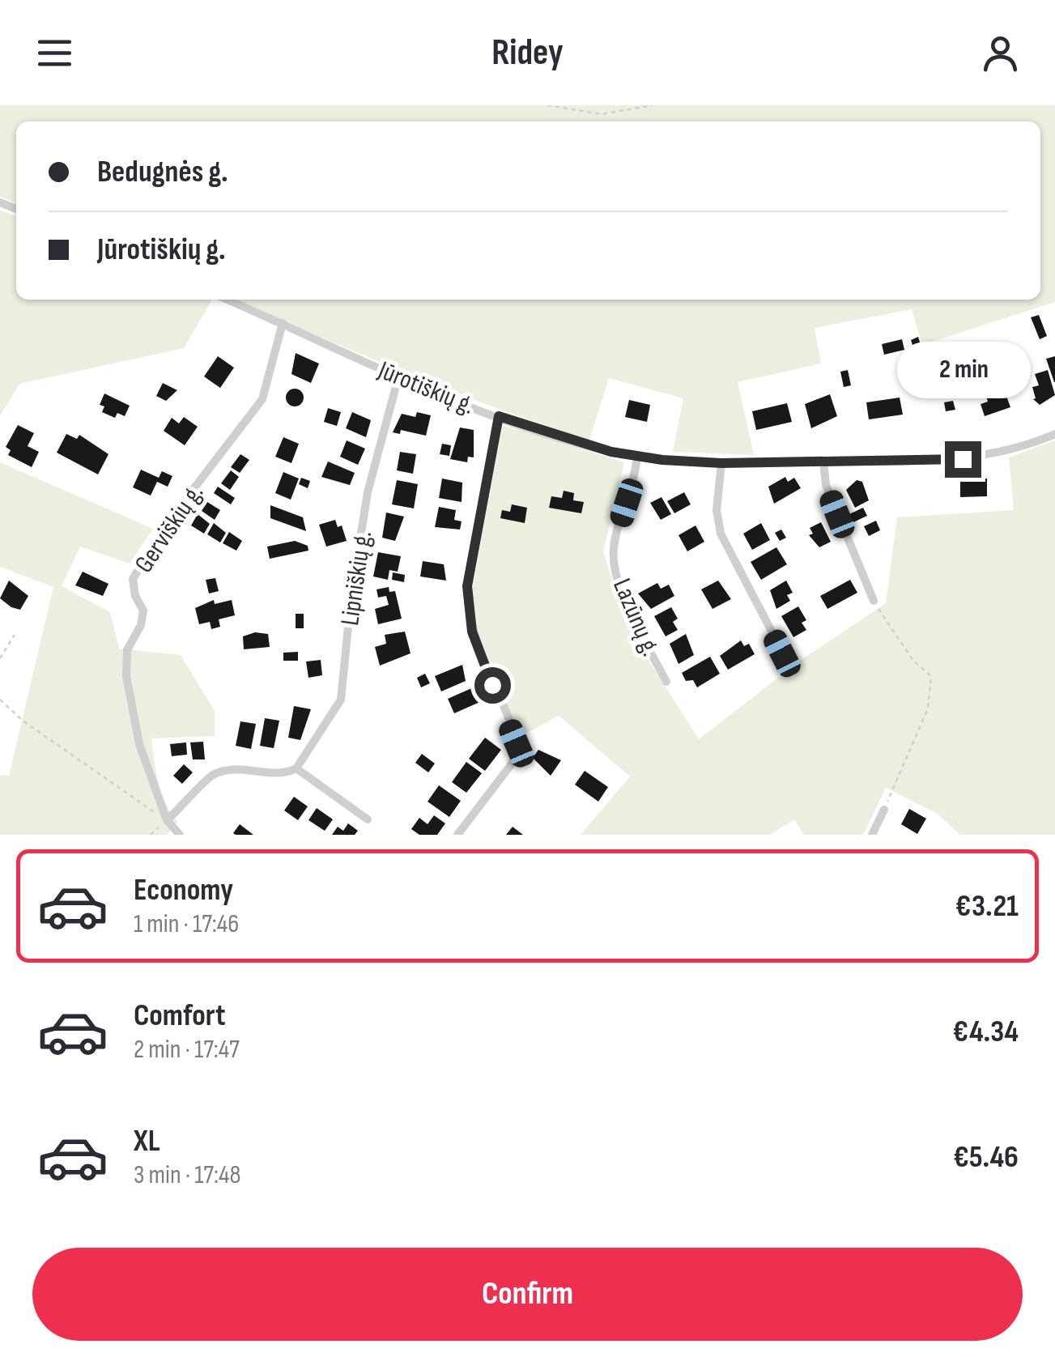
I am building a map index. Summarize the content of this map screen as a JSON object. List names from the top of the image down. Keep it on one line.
{"streets":{"street":["Jūrotiškių g.","Gerviškių g.","Lipniškių g.","Lazūnų g."]},"crossings":[["Jūrotiškių g.","Gerviškių g."],["Jūrotiškių g.","Lipniškių g."],["Jūrotiškių g.","Lazūnų g."]],"page":{"header":"Ridey","banner":["Bedugnės g.","Jūrotiškių g."],"bubble":"2 min","list":[{"name":"Economy","note":"1 min · 17:46","value":"€3.21"},{"name":"Comfort","note":"2 min · 17:47","value":"€4.34"},{"name":"XL","note":"3 min · 17:48","value":"€5.46"}],"buttons":"Confirm"}}
